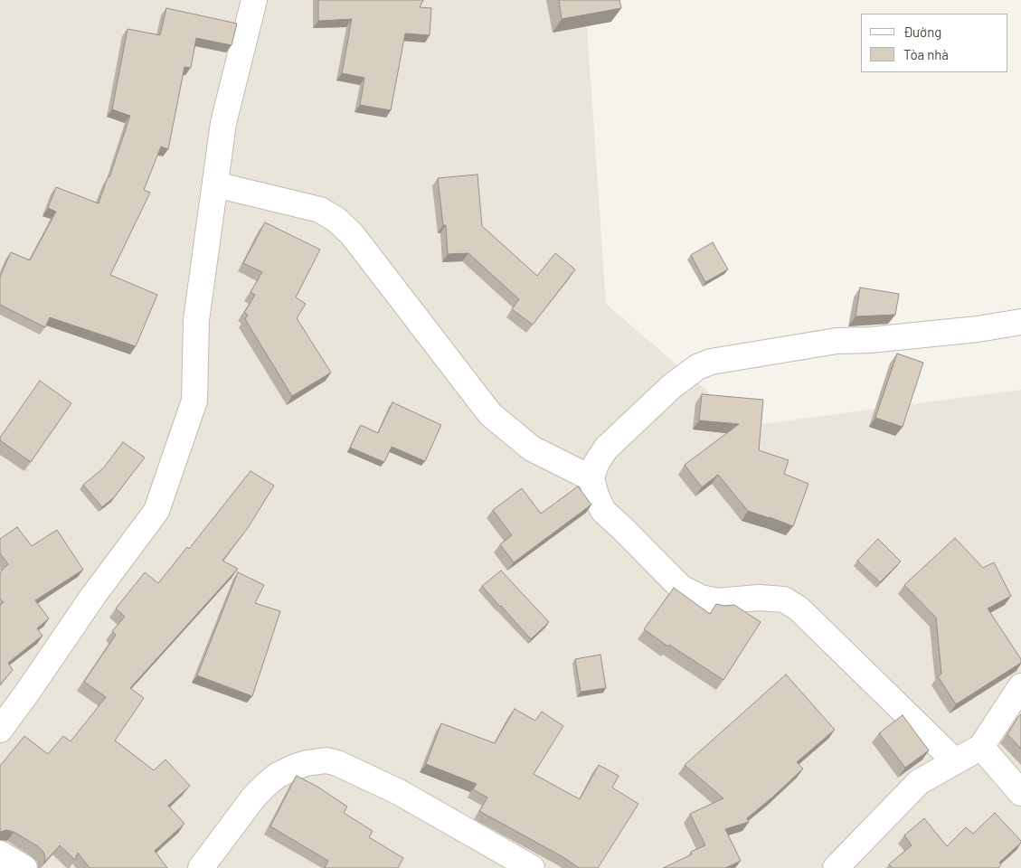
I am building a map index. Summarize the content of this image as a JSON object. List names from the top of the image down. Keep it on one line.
{"legend":["Đường","Tòa nhà"]}
